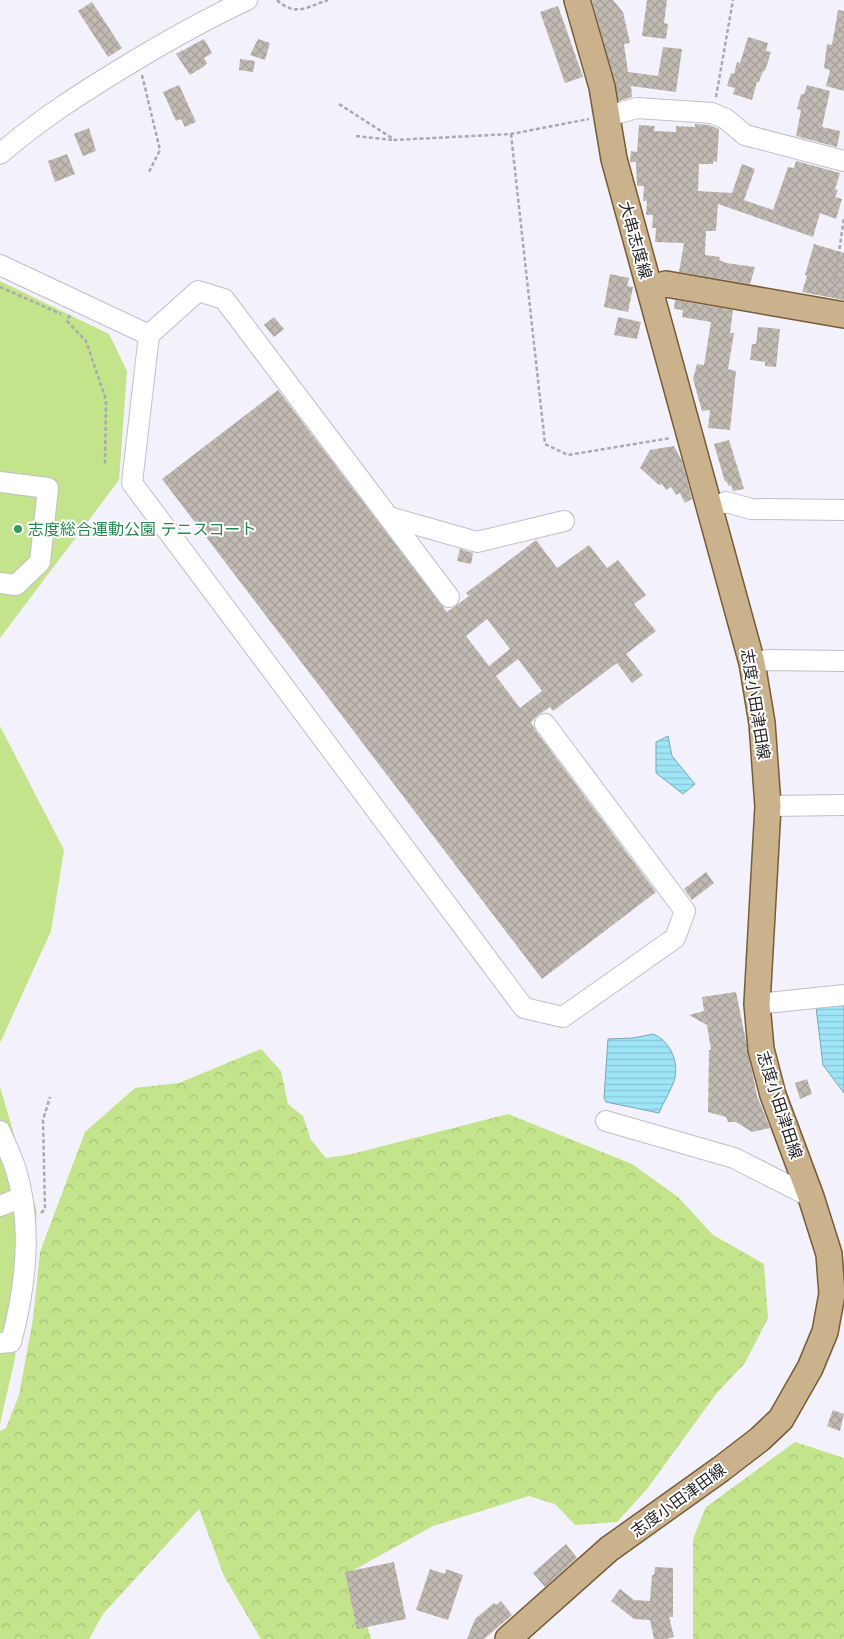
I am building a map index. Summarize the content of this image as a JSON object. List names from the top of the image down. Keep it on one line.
{"streets":{"main road":["大串志度線","志度小田津田線"]},"crossings":[["大串志度線","志度小田津田線"]],"places":["志度総合運動公園 テニスコート"]}
